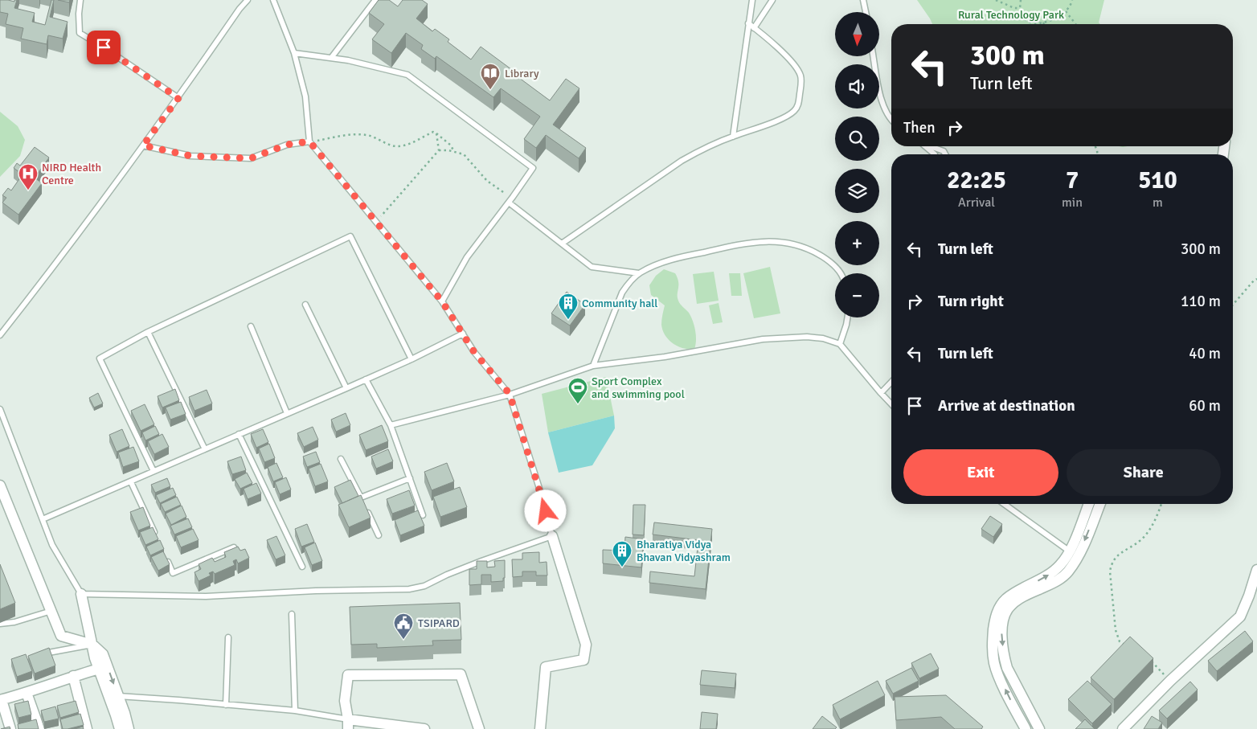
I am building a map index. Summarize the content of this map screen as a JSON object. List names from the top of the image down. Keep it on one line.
{"parks":["Rural Technology Park"],"places":{"library":["Library"],"hospital":["NIRD Health Centre"],"building":["Community hall","Bharatiya Vidya Bhavan Vidyashram"],"sports":["Sport Complex and swimming pool"],"public building":["TSIPARD"]},"north":"bottom","page":{"map_buttons":["+","−"],"turn":["300 m","Turn left"],"then":"Then","eta":["22:25","Arrival","7","min","510","m"],"list":[{"name":"Turn left","value":"300 m"},{"name":"Turn right","value":"110 m"},{"name":"Turn left","value":"40 m"},{"name":"Arrive at destination","value":"60 m"}],"buttons":["Exit","Share"]}}
